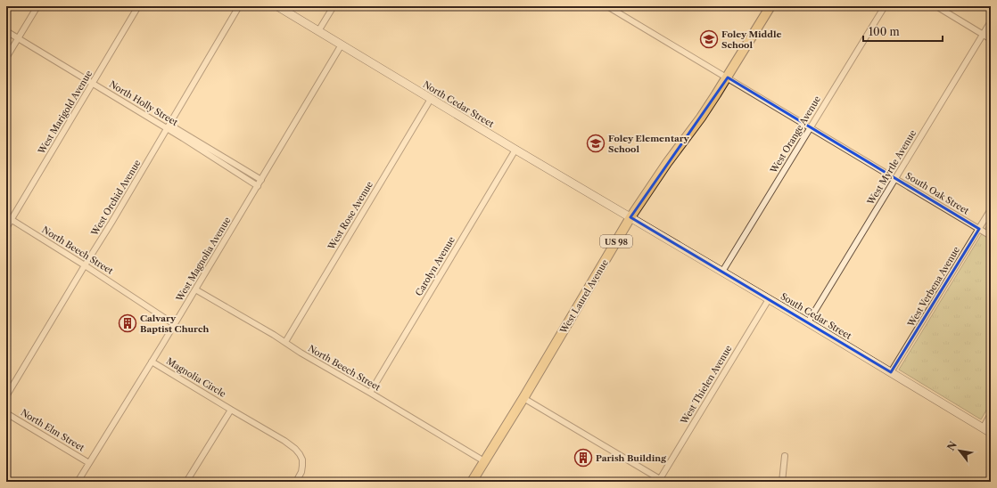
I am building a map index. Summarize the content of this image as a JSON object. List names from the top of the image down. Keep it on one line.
{"streets":{"main road":["US 98","West Laurel Avenue"],"street":["North Holly Street","North Cedar Street","West Marigold Avenue","West Orange Avenue","West Myrtle Avenue","South Oak Street","West Orchid Avenue","West Rose Avenue","North Beech Street","West Magnolia Avenue","Carolyn Avenue","West Verbena Avenue","South Cedar Street","Magnolia Circle","West Thielen Avenue","North Elm Street"]},"crossings":[["North Holly Street","West Marigold Avenue"],["North Holly Street","West Orchid Avenue"],["North Holly Street","West Magnolia Avenue"],["North Cedar Street","West Rose Avenue"],["North Cedar Street","West Magnolia Avenue"],["North Cedar Street","Carolyn Avenue"],["North Cedar Street","West Laurel Avenue"],["North Cedar Street","South Cedar Street"],["West Marigold Avenue","North Beech Street"],["West Orange Avenue","South Oak Street"],["West Orange Avenue","South Cedar Street"],["West Myrtle Avenue","South Oak Street"],["West Myrtle Avenue","South Cedar Street"],["South Oak Street","West Verbena Avenue"],["South Oak Street","West Laurel Avenue"],["West Orchid Avenue","North Beech Street"],["West Rose Avenue","North Beech Street"],["North Beech Street","West Magnolia Avenue"],["North Beech Street","Carolyn Avenue"],["North Beech Street","West Laurel Avenue"],["West Magnolia Avenue","Magnolia Circle"],["West Magnolia Avenue","North Elm Street"],["West Verbena Avenue","South Cedar Street"],["West Laurel Avenue","South Cedar Street"],["South Cedar Street","West Thielen Avenue"]],"places":{"school or university":["Foley Middle School","Foley Elementary School"],"building":["Calvary Baptist Church","Parish Building"]},"scale_bar":"100 m","north":"top left"}
